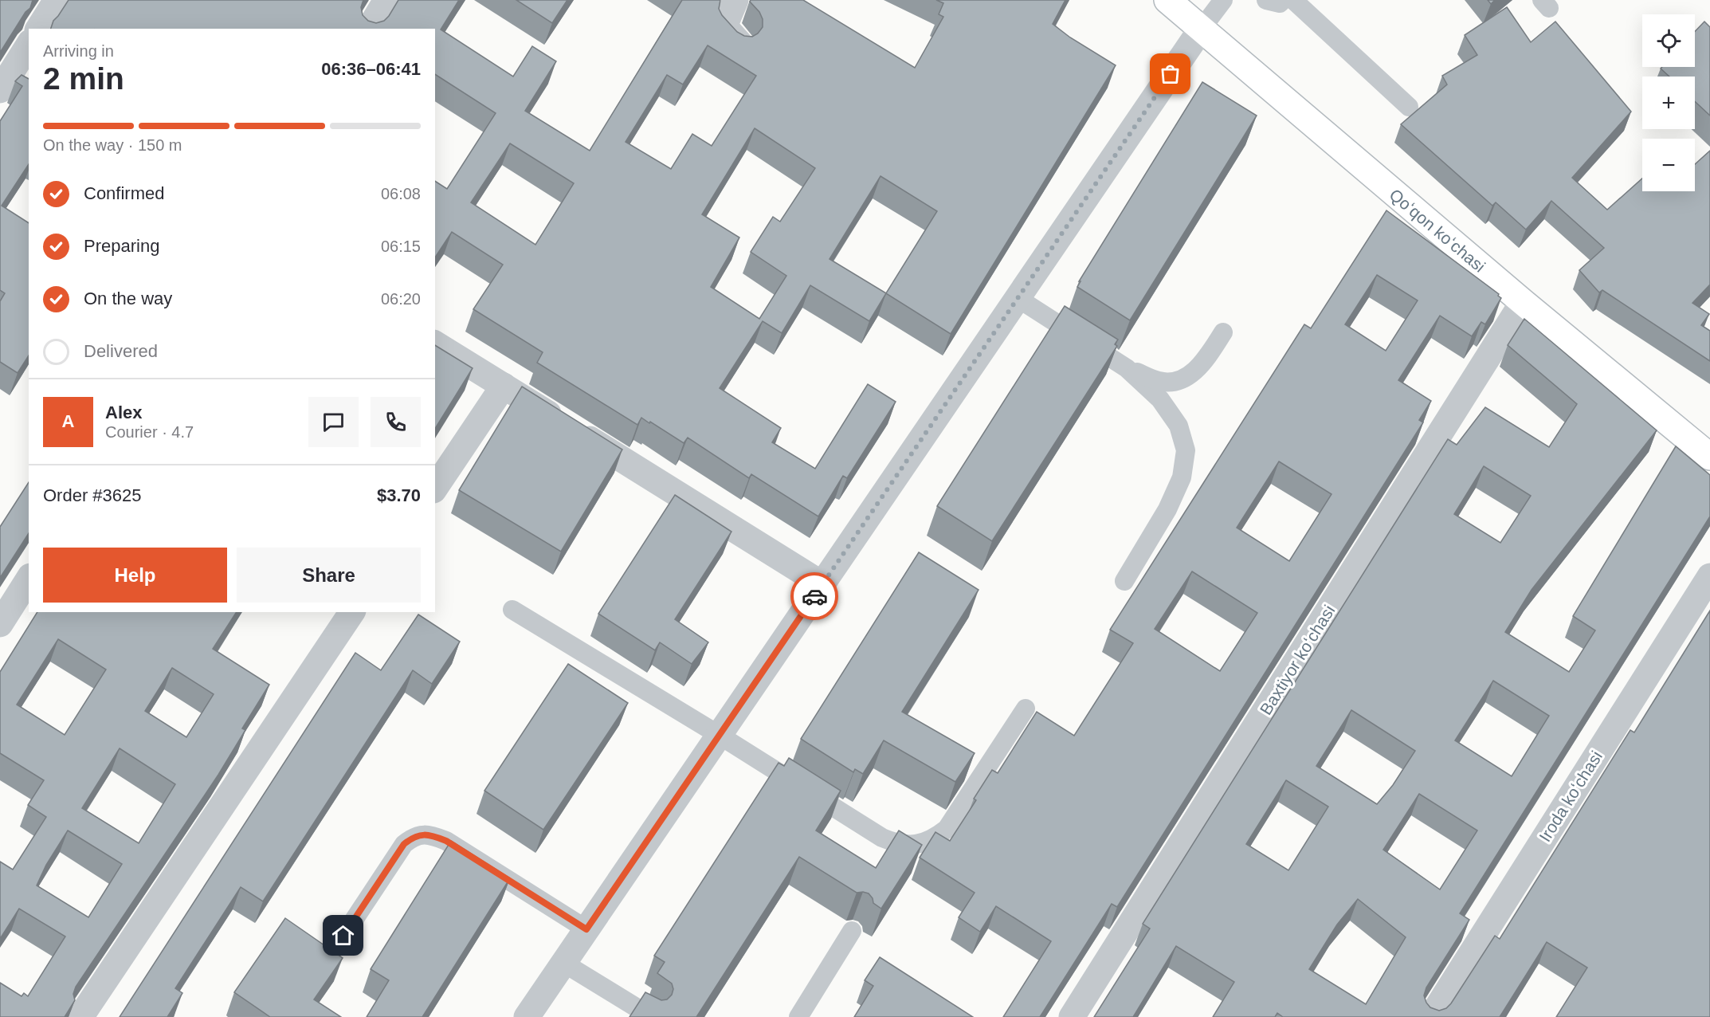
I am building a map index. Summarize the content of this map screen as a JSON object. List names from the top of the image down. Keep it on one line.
{"streets":{"main road":["Qoʻqon koʻchasi"],"street":["Baxtiyor koʻchasi","Iroda koʻchasi"]},"crossings":[["Qoʻqon koʻchasi","Baxtiyor koʻchasi"]],"page":{"map_buttons":["+","−"],"heading":["2 min","Arriving in","06:36–06:41"],"panel":["Alex","Courier · 4.7","Order #3625","$3.70"],"bar":"On the way · 150 m","list":[["Confirmed","06:08"],["Preparing","06:15"],["On the way","06:20"],"Delivered"],"round":"A","buttons":["Help","Share"]}}
